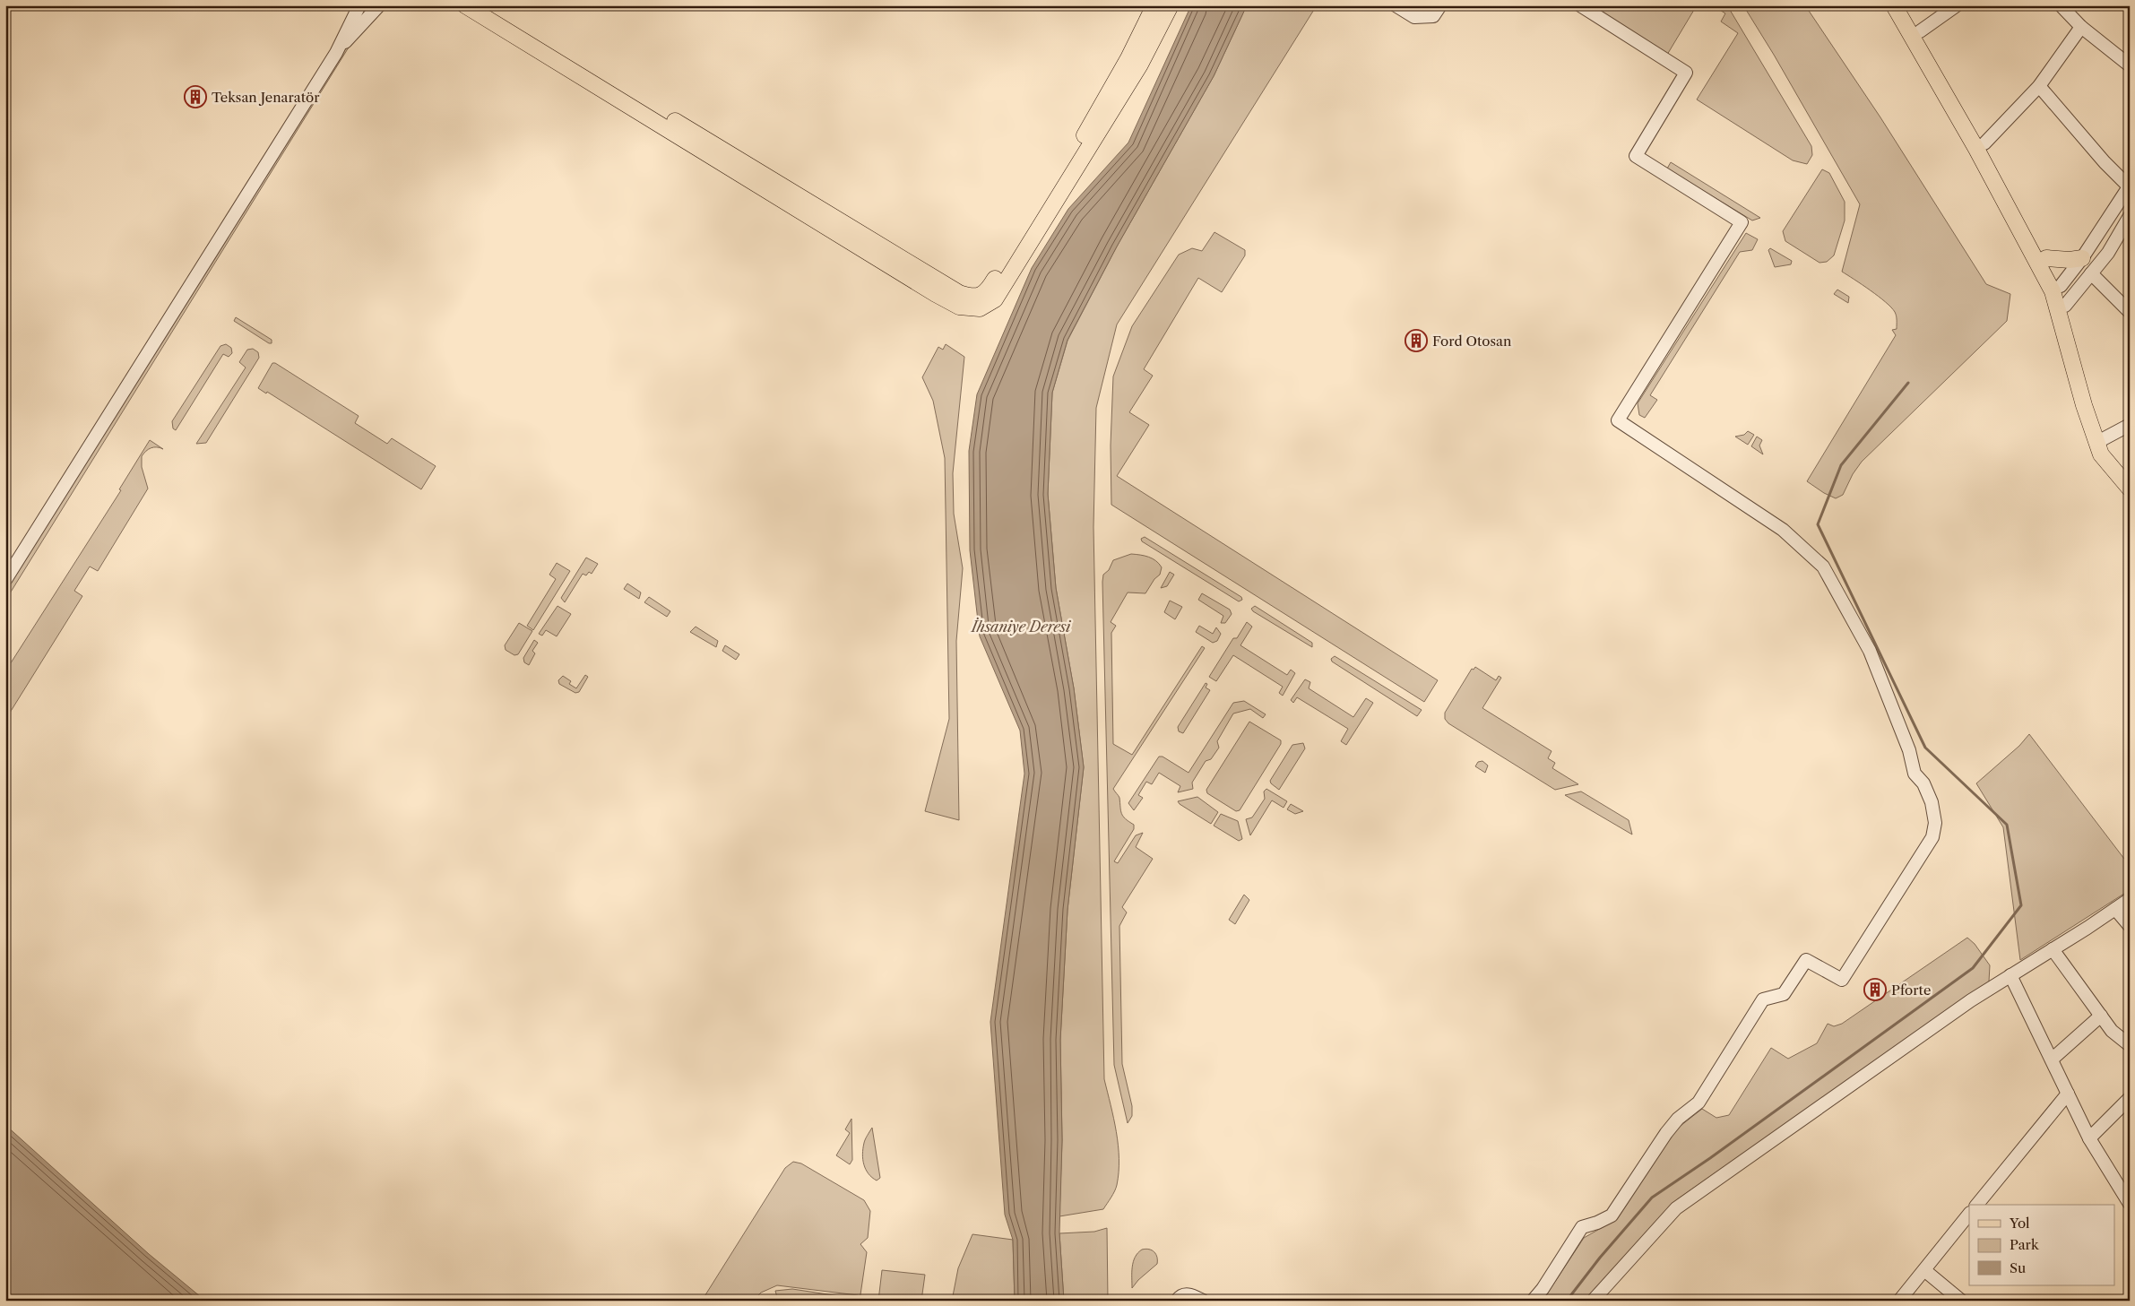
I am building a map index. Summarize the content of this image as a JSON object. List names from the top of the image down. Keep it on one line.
{"water":["İhsaniye Deresi"],"places":{"building":["Teksan Jenaratör","Ford Otosan","Pforte"]},"legend":["Yol","Park","Su"]}
